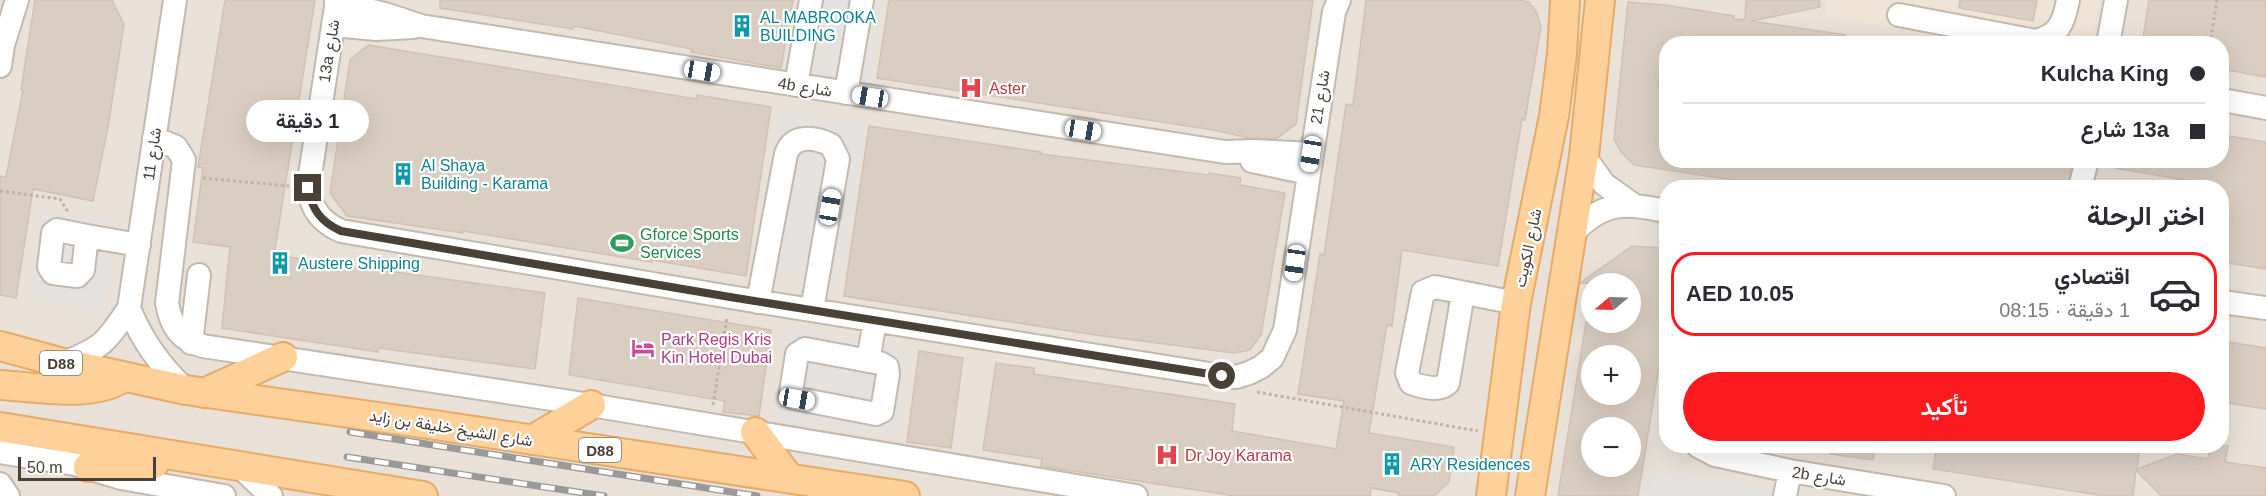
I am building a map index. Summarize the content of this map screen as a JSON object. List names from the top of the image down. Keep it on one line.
{"streets":{"main road":["شارع الكويت","D88","شارع الشيخ خليفة بن زايد"],"street":["13a شارع","4b شارع","شارع 21","شارع 11","2b شارع"]},"crossings":[["13a شارع","4b شارع"],["4b شارع","شارع 21"],["شارع 11","شارع الشيخ خليفة بن زايد"]],"places":{"building":["AL MABROOKA BUILDING","Al Shaya Building - Karama","Austere Shipping","ARY Residences"],"hospital":["Aster","Dr Joy Karama"],"sports":["Gforce Sports Services"],"hotel":["Park Regis Kris Kin Hotel Dubai"]},"scale_bar":"50 m","north":"left","page":{"banner":["Kulcha King","13a شارع"],"bubble":"1 دقيقة","heading":"اختر الرحلة","list":[{"name":"اقتصادي","note":"1 دقيقة · 08:15","value":"AED 10.05"}],"map_buttons":["+","−"],"buttons":"تأكيد","scale":"50 m"}}
